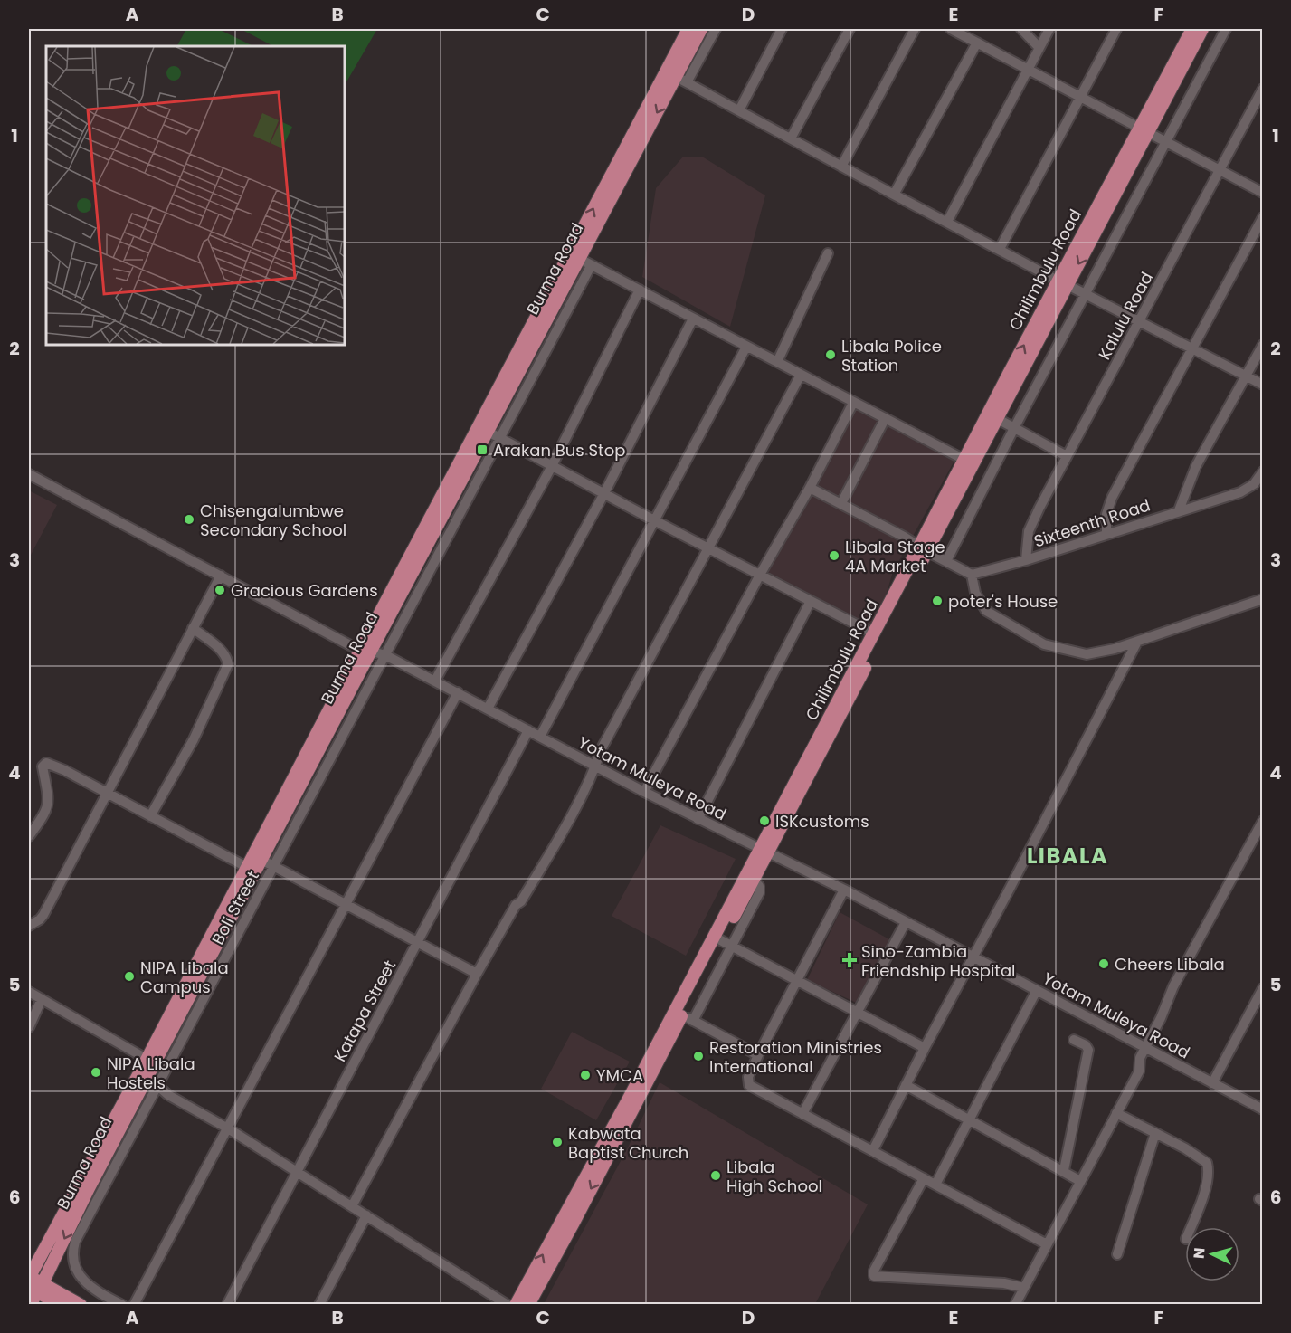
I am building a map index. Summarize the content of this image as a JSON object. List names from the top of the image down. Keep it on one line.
{"streets":{"main road":["Burma Road","Chilimbulu Road"],"street":["Kalulu Road","Sixteenth Road","Yotam Muleya Road","Boli Street","Katapa Street"]},"crossings":[["Burma Road","Yotam Muleya Road"],["Burma Road","Boli Street"],["Chilimbulu Road","Yotam Muleya Road"],["Kalulu Road","Sixteenth Road"],["Yotam Muleya Road","Boli Street"],["Yotam Muleya Road","Katapa Street"]],"districts":["LIBALA"],"places":{"other":["Libala Police Station","Chisengalumbwe Secondary School","Libala Stage 4A Market","Gracious Gardens","poter's House","lSKcustoms","Cheers Libala","NIPA Libala Campus","Restoration Ministries International","NIPA Libala Hostels","YMCA","Kabwata Baptist Church","Libala High School"],"transit":["Arakan Bus Stop"],"health":["Sino-Zambia Friendship Hospital"]},"north":"left","grid":{"columns":["A","B","C","D","E","F"],"rows":["1","2","3","4","5","6"]}}
